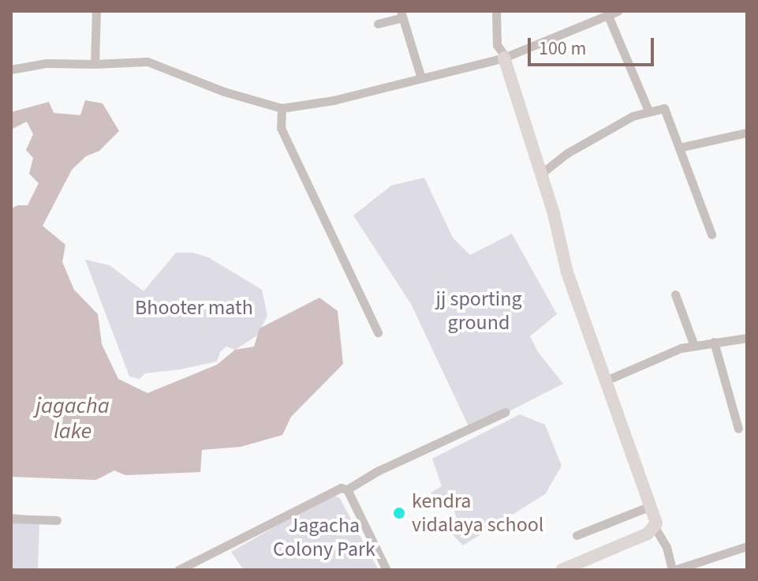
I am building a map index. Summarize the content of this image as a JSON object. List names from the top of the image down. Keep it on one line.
{"water":["jagacha lake"],"parks":["jj sporting ground","Bhooter math","Jagacha Colony Park"],"places":["kendra vidalaya school"],"scale_bar":"100 m"}
